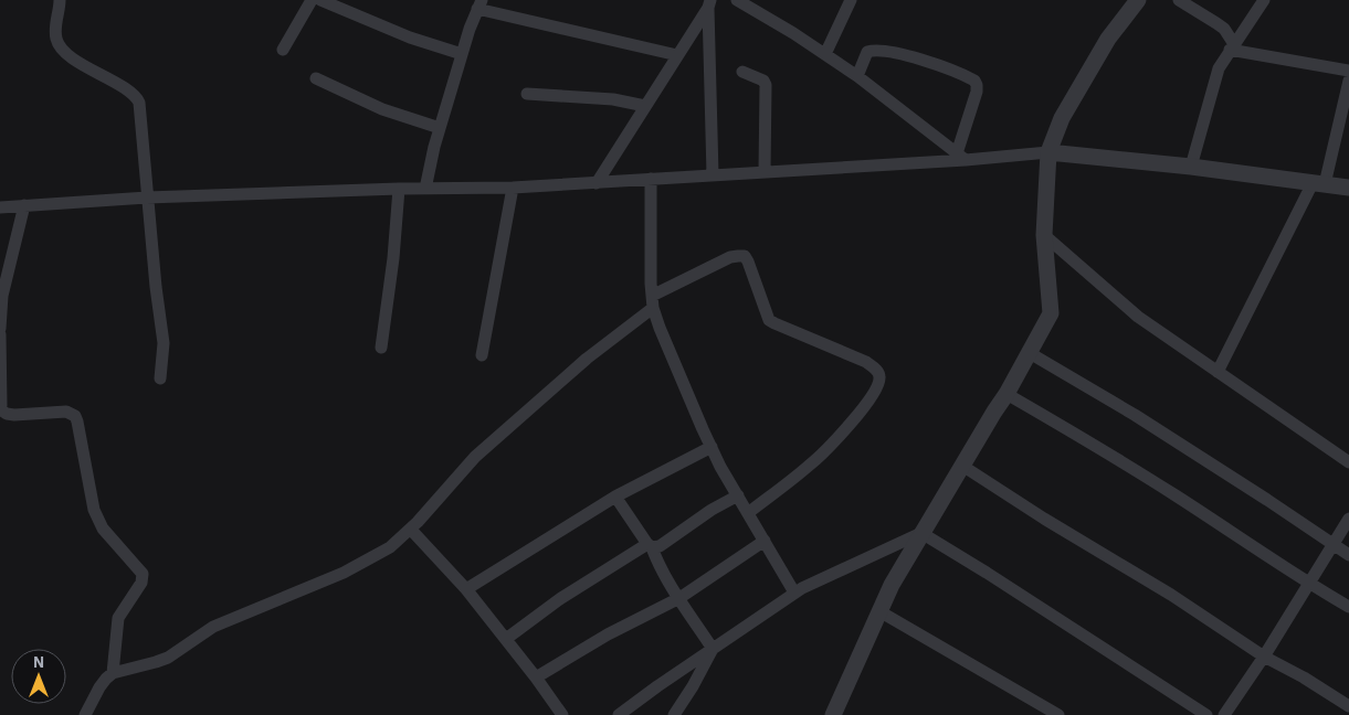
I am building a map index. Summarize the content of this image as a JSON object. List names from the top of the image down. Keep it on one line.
{"north":"top"}
